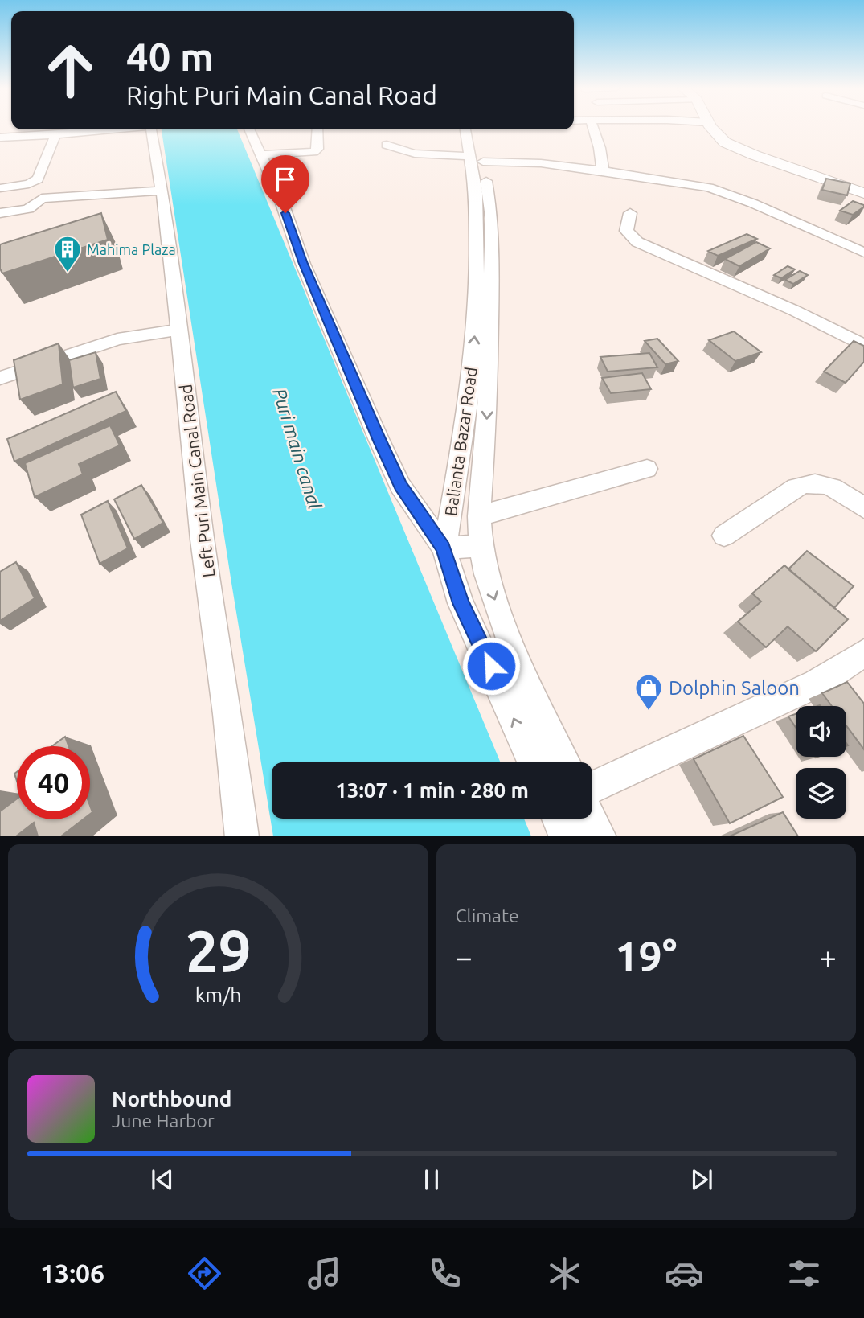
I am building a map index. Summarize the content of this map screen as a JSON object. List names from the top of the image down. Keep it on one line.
{"streets":{"street":["Balianta Bazar Road","Left Puri Main Canal Road"]},"water":["Puri main canal"],"places":{"building":["Mahima Plaza"],"shop":["Dolphin Saloon"]},"page":{"turn":["40 m","Right Puri Main Canal Road"],"limit":"40","trip":"13:07 · 1 min · 280 m","tile":"Climate","heat":["−","19°","+"],"song":["Northbound","June Harbor"],"tabs":"13:06","gauge":["29","km/h"]}}
